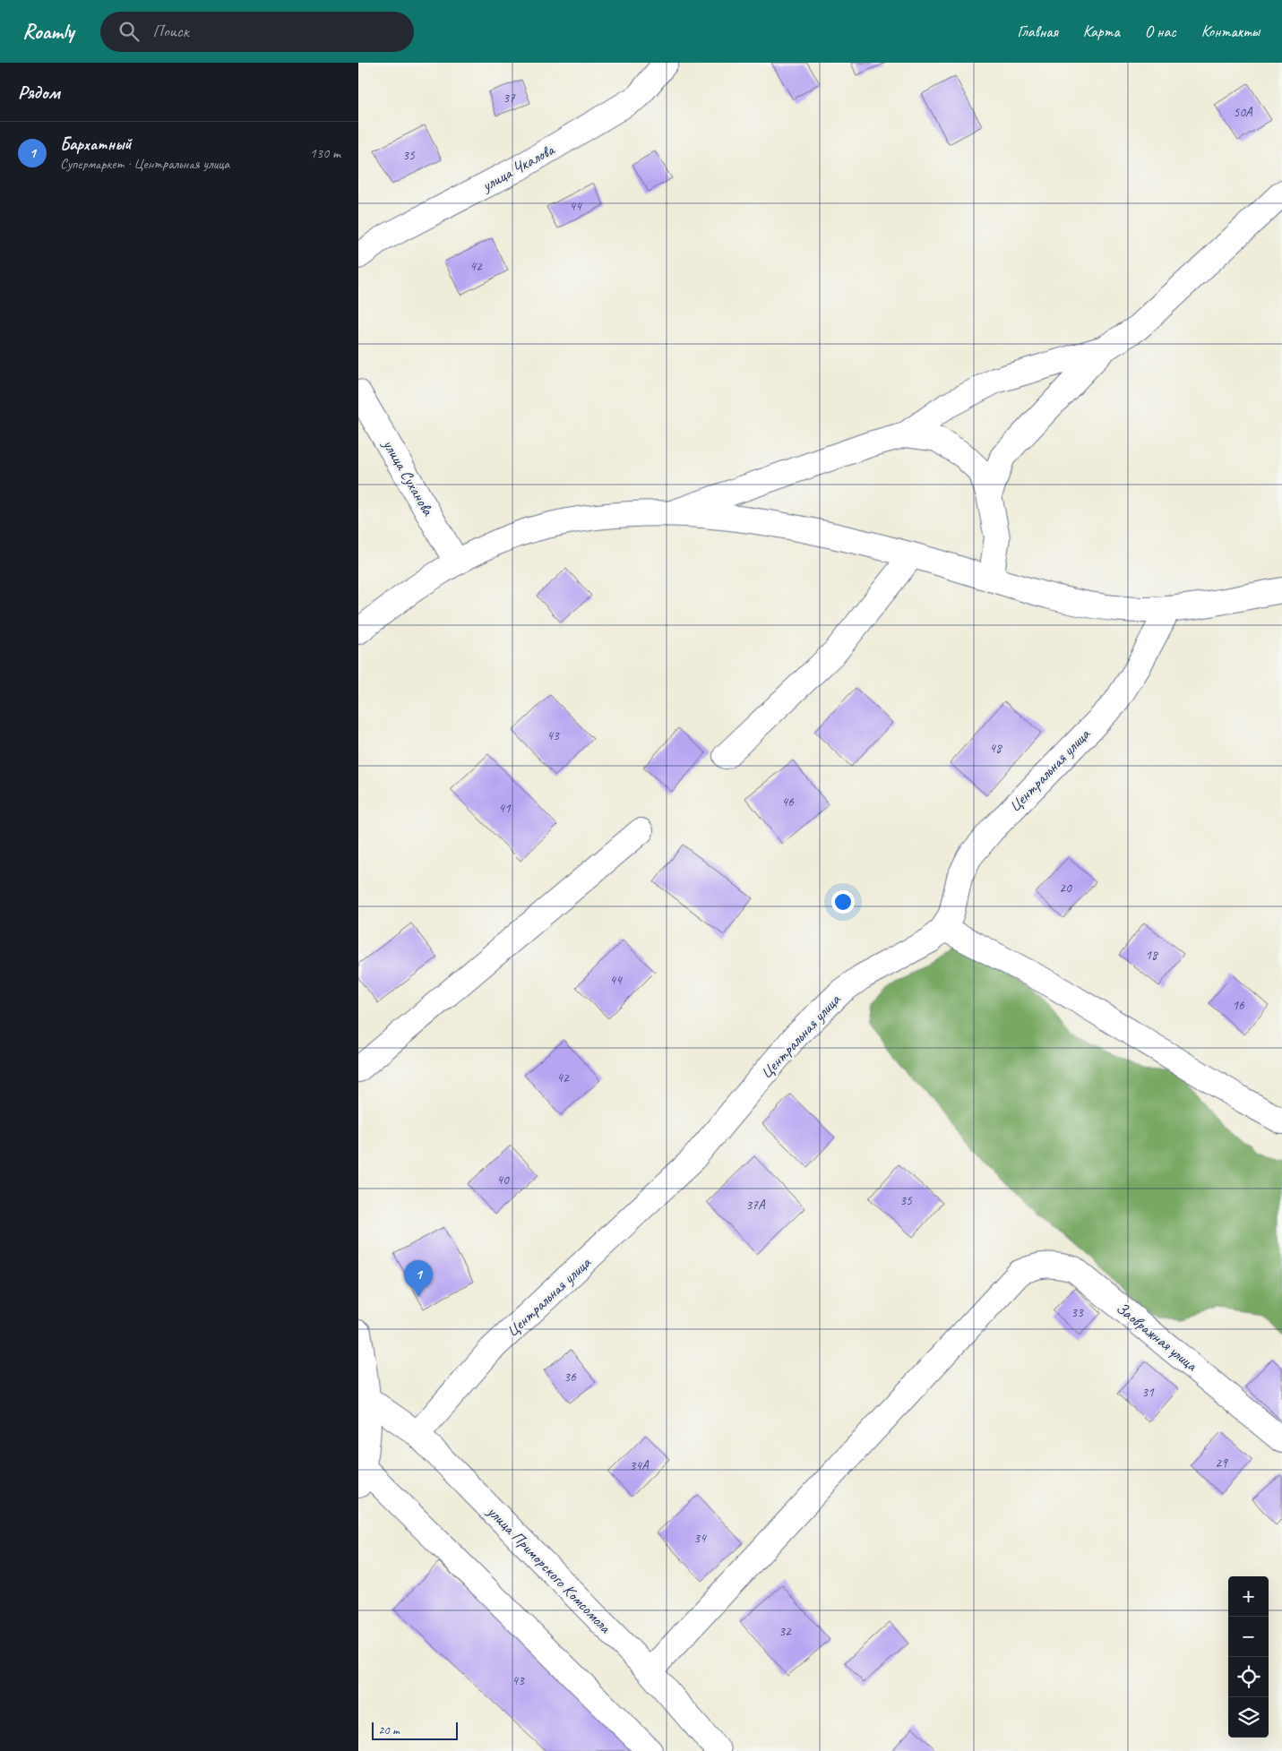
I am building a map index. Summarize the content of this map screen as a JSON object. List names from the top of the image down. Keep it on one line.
{"streets":{"street":["улица Чкалова","улица Суханова","Центральная улица","Заовражная улица","улица Приморского Комсомола"]},"crossings":[["Центральная улица","улица Приморского Комсомола"],["Заовражная улица","улица Приморского Комсомола"]],"house_numbers":["37","50А","35","44","42","43","48","46","41","20","18","44","16","42","40","35","37А","33","36","31","29","34А","34","32","43"],"scale_bar":"20 m","page":{"header":"Roamly","search":"Поиск","nav":["Главная","Карта","О нас","Контакты"],"heading":"Рядом","list":[{"mark":"1","name":"Бархатный","note":"Супермаркет · Центральная улица","value":"130 m"}],"pins":"1","map_buttons":["+","−"],"scale":"20 m"}}
